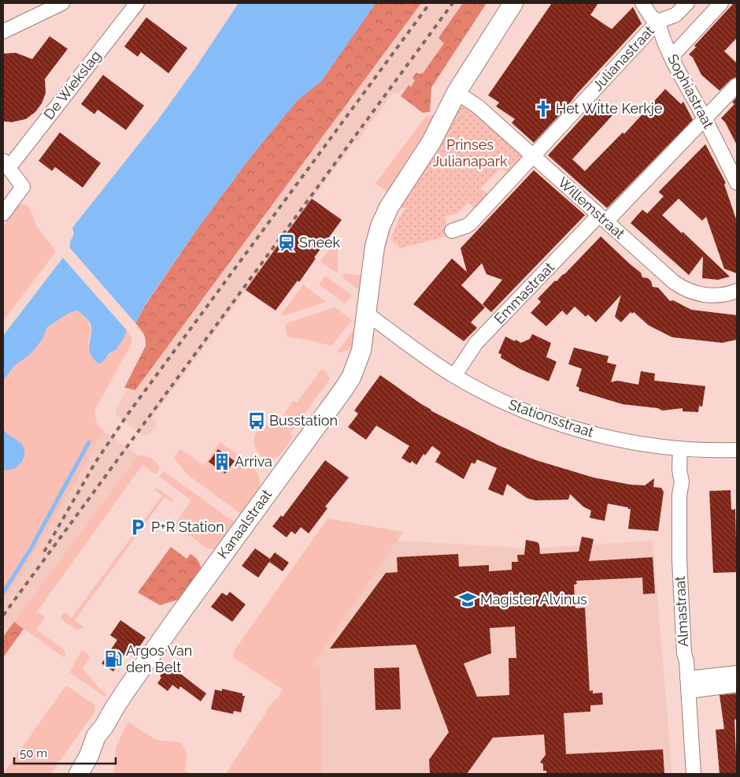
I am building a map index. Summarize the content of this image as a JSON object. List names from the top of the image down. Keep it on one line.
{"streets":{"main road":["Kanaalstraat"],"street":["Julianastraat","De Wiekslag","Sophiastraat","Willemstraat","Emmastraat","Stationsstraat","Almastraat"]},"crossings":[["Julianastraat","Sophiastraat"],["Julianastraat","Willemstraat"],["Sophiastraat","Emmastraat"],["Willemstraat","Emmastraat"],["Willemstraat","Kanaalstraat"],["Emmastraat","Stationsstraat"],["Stationsstraat","Kanaalstraat"],["Stationsstraat","Almastraat"]],"parks":["Prinses Julianapark"],"places":{"church":["Het Witte Kerkje"],"station":["Sneek"],"bus stop":["Busstation"],"building":["Arriva"],"parking":["P+R Station"],"school or university":["Magister Alvinus"],"fuel station":["Argos Van den Belt"]},"scale_bar":"50 m"}
